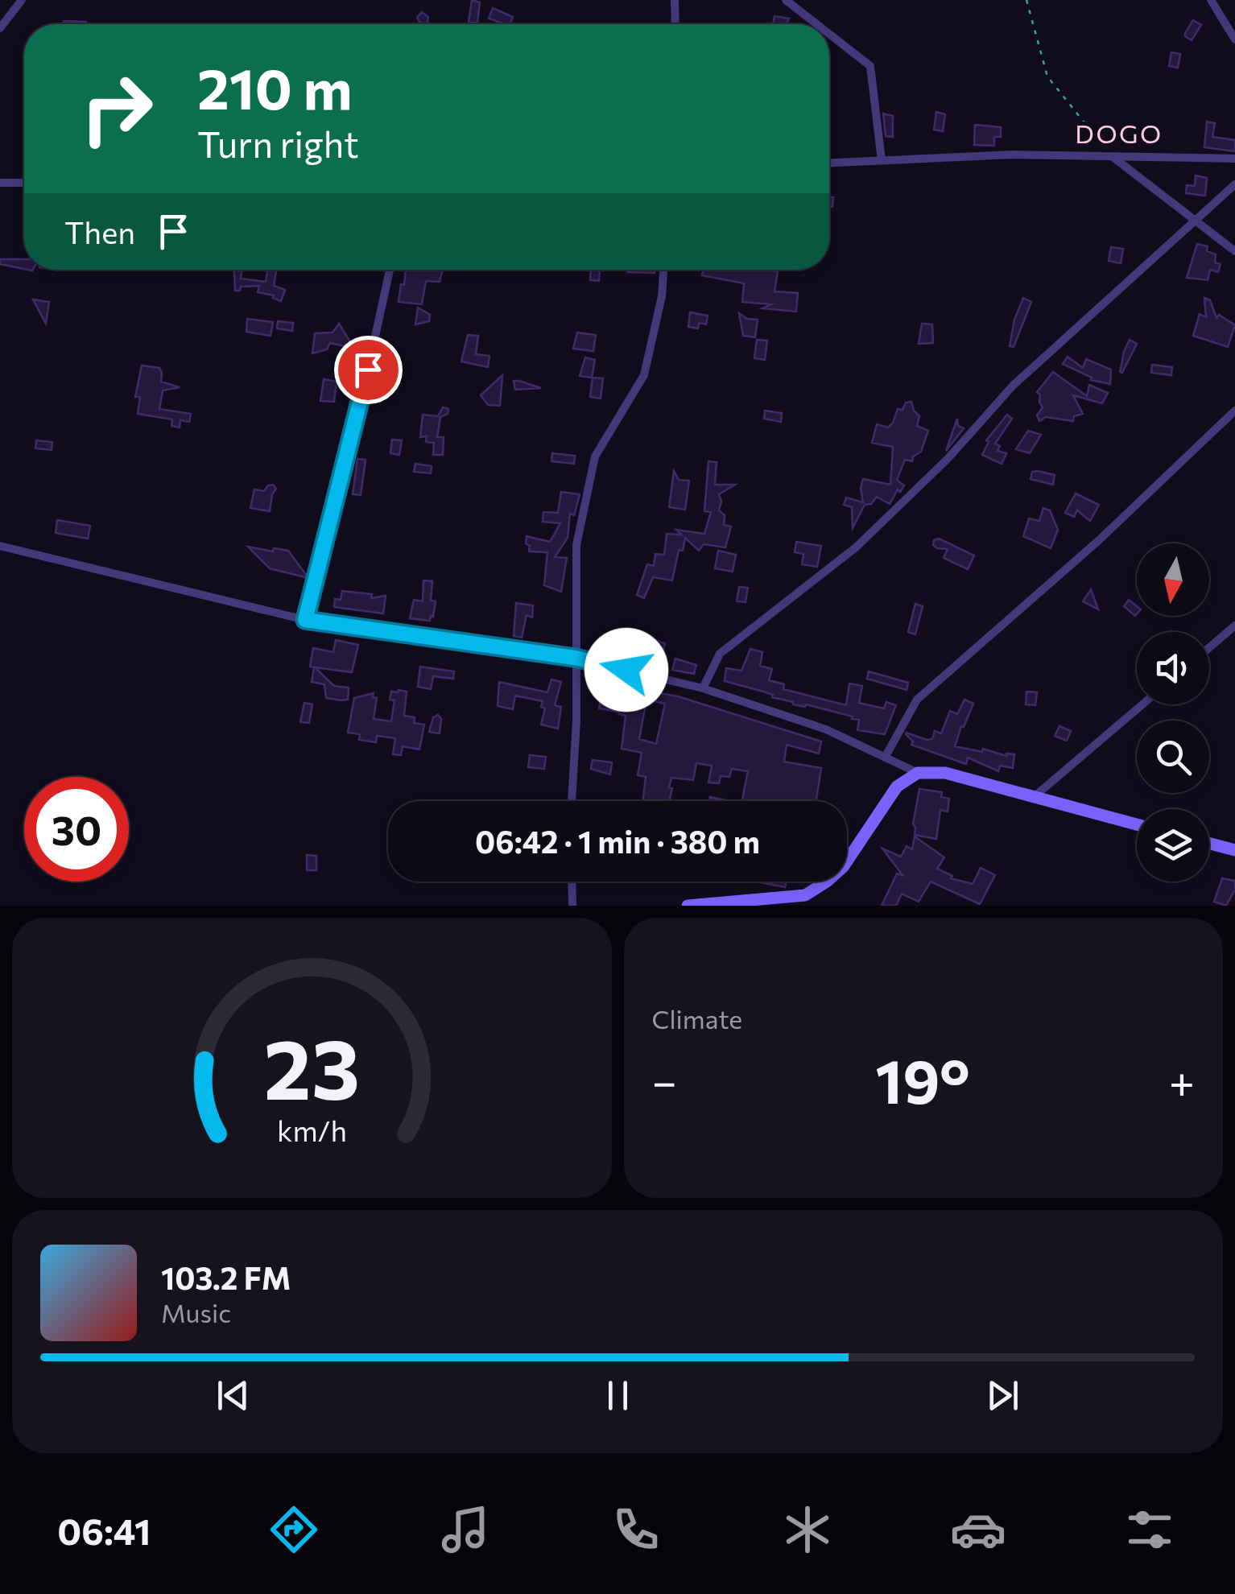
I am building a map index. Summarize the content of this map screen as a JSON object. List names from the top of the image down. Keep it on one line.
{"districts":["DOGO"],"north":"bottom","page":{"turn":["210 m","Turn right"],"then":"Then","limit":"30","trip":"06:42 · 1 min · 380 m","tile":"Climate","heat":["−","19°","+"],"song":["103.2 FM","Music"],"tabs":"06:41","gauge":["23","km/h"]}}
